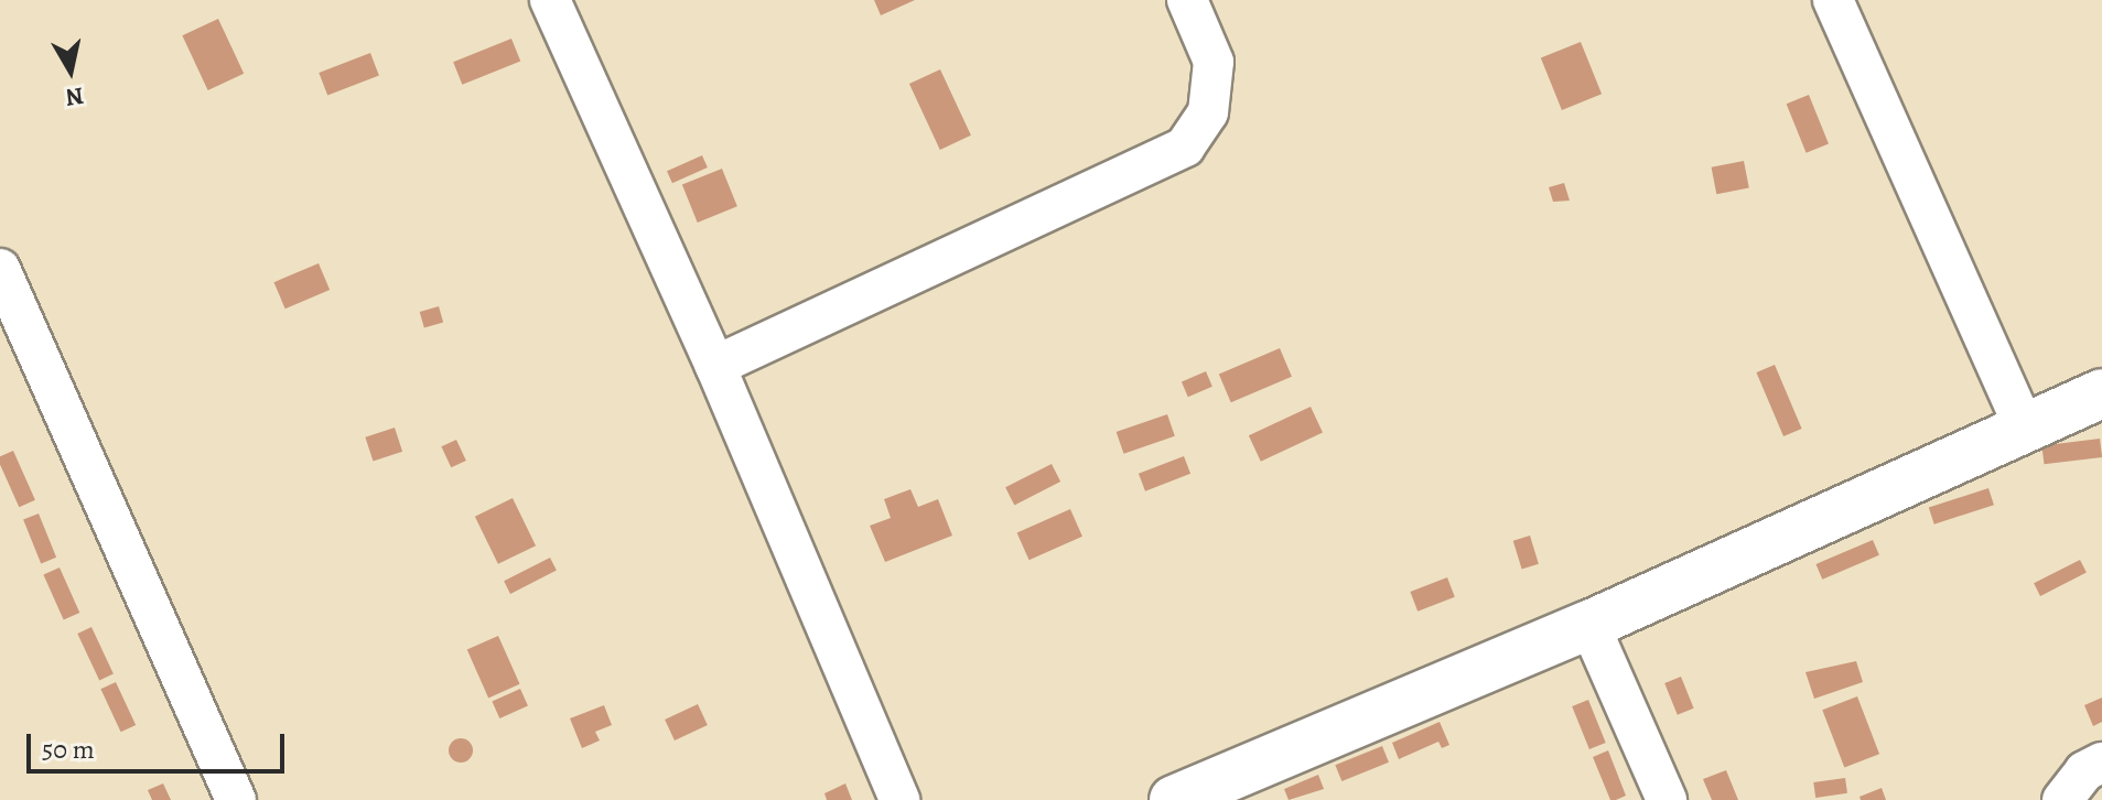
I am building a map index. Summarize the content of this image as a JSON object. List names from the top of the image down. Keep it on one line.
{"scale_bar":"50 m","north":"bottom"}
